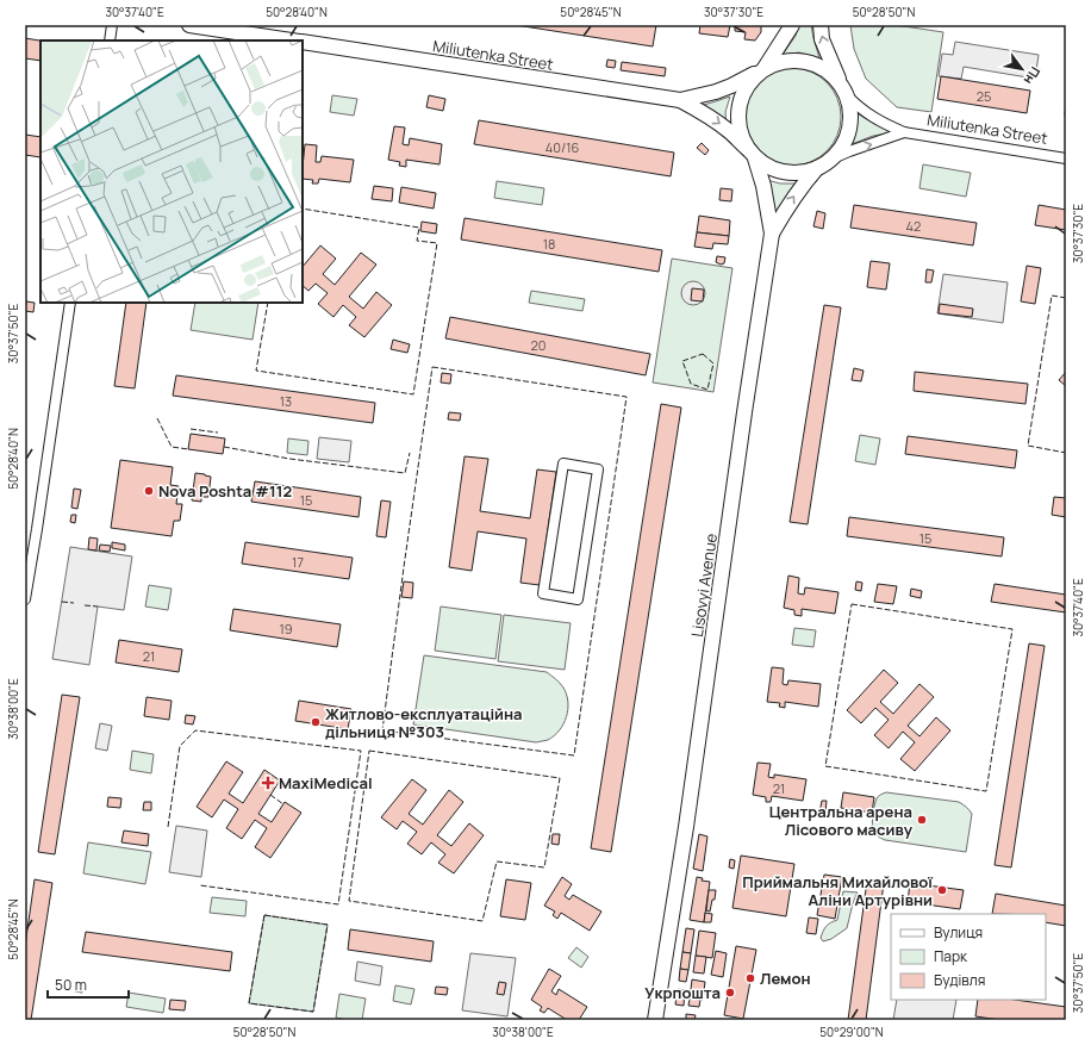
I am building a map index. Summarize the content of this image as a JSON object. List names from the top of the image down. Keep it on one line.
{"streets":{"street":["Miliutenka Street","Lisovyi Avenue"]},"crossings":[["Miliutenka Street","Lisovyi Avenue"]],"places":{"other":["Nova Poshta #112","Житлово-експлуатаційна дільниця №303","Центральна арена Лісового масиву","Приймальня Михайлової Аліни Артурівни","Лемон","Укрпошта"],"health":["MaxiMedical"]},"house_numbers":["25","40/16","42","18","20","13","15","15","17","19","21","21"],"legend":["Вулиця","Парк","Будівля"],"scale_bar":"50 m","north":"bottom right","coordinates":["30°37'40\"E","50°28'40\"N","50°28'45\"N","30°37'30\"E","50°28'50\"N","30°37'50\"E","30°38'00\"E","50°29'00\"N"]}
